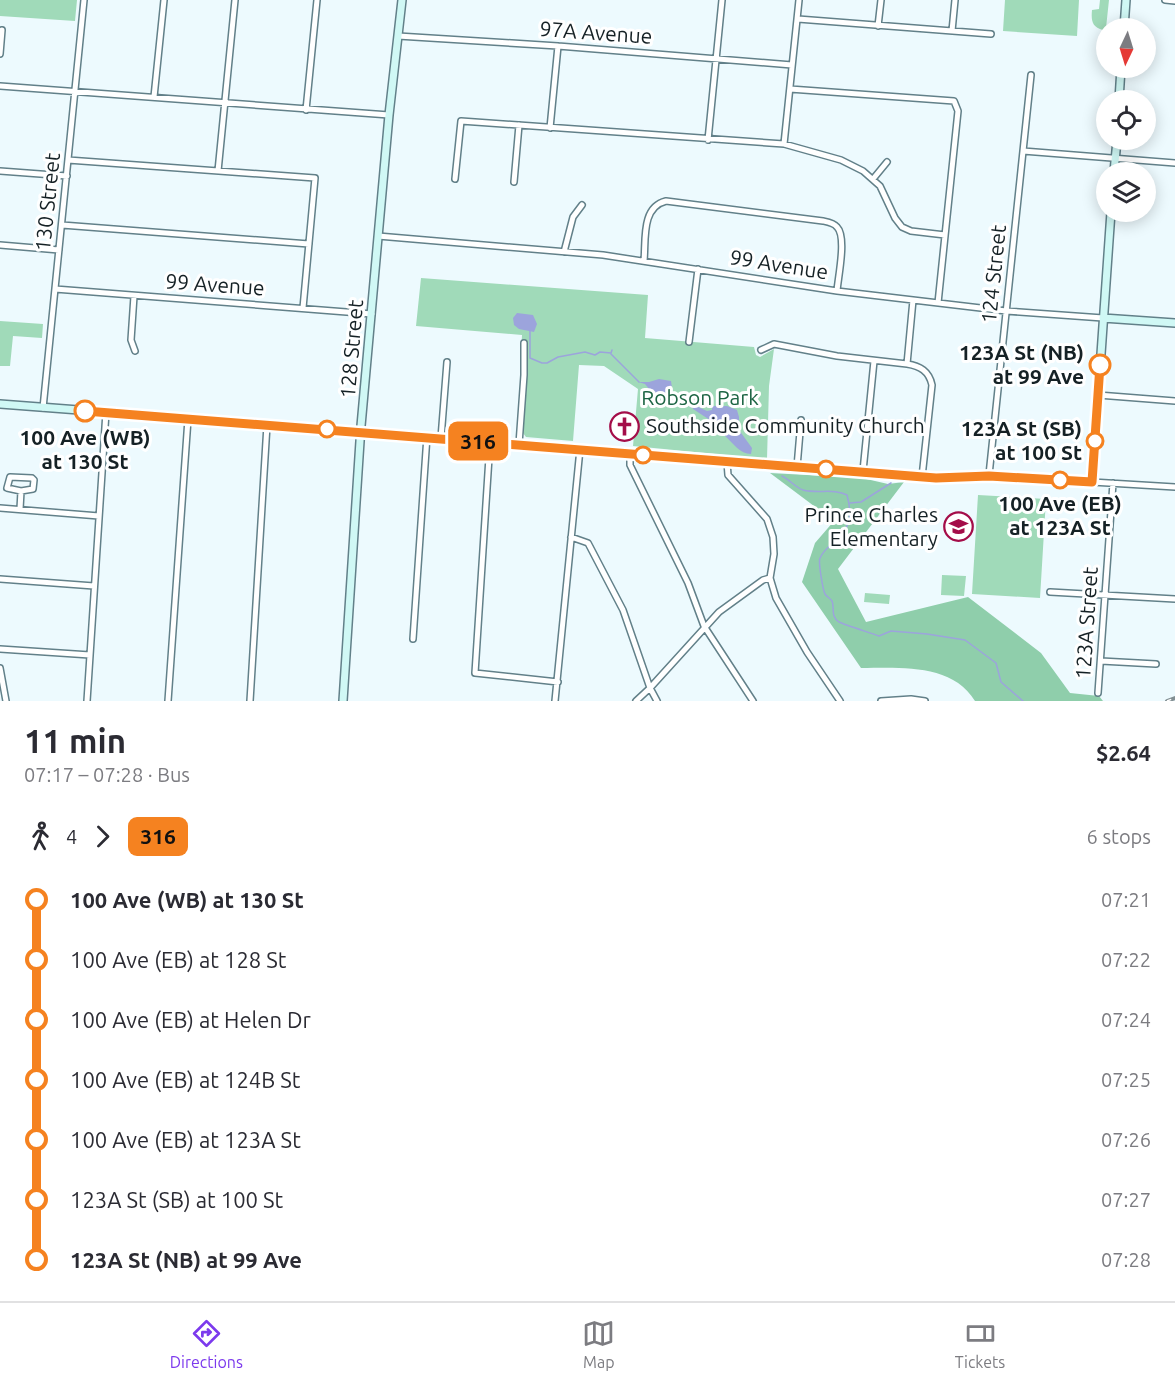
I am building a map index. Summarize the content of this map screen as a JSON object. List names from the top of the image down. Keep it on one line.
{"streets":{"street":["97A Avenue","130 Street","99 Avenue","124 Street","128 Street","123A Street"]},"crossings":[["97A Avenue","128 Street"],["130 Street","99 Avenue"],["99 Avenue","124 Street"],["99 Avenue","128 Street"]],"parks":["Robson Park"],"places":{"other":["123A St (NB) at 99 Ave","100 Ave (WB) at 130 St","123A St (SB) at 100 St","100 Ave (EB) at 123A St"],"church":["Southside Community Church"],"school or university":["Prince Charles Elementary"]},"lines":["bus line 316"],"north":"bottom","page":{"on_map":"316","heading":["11 min","07:17 – 07:28 · Bus","$2.64"],"legs":["4","316","6 stops"],"list":[{"name":"100 Ave (WB) at 130 St","value":"07:21"},{"name":"100 Ave (EB) at 128 St","value":"07:22"},{"name":"100 Ave (EB) at Helen Dr","value":"07:24"},{"name":"100 Ave (EB) at 124B St","value":"07:25"},{"name":"100 Ave (EB) at 123A St","value":"07:26"},{"name":"123A St (SB) at 100 St","value":"07:27"},{"name":"123A St (NB) at 99 Ave","value":"07:28"}],"tabs":["Directions","Map","Tickets"]}}
